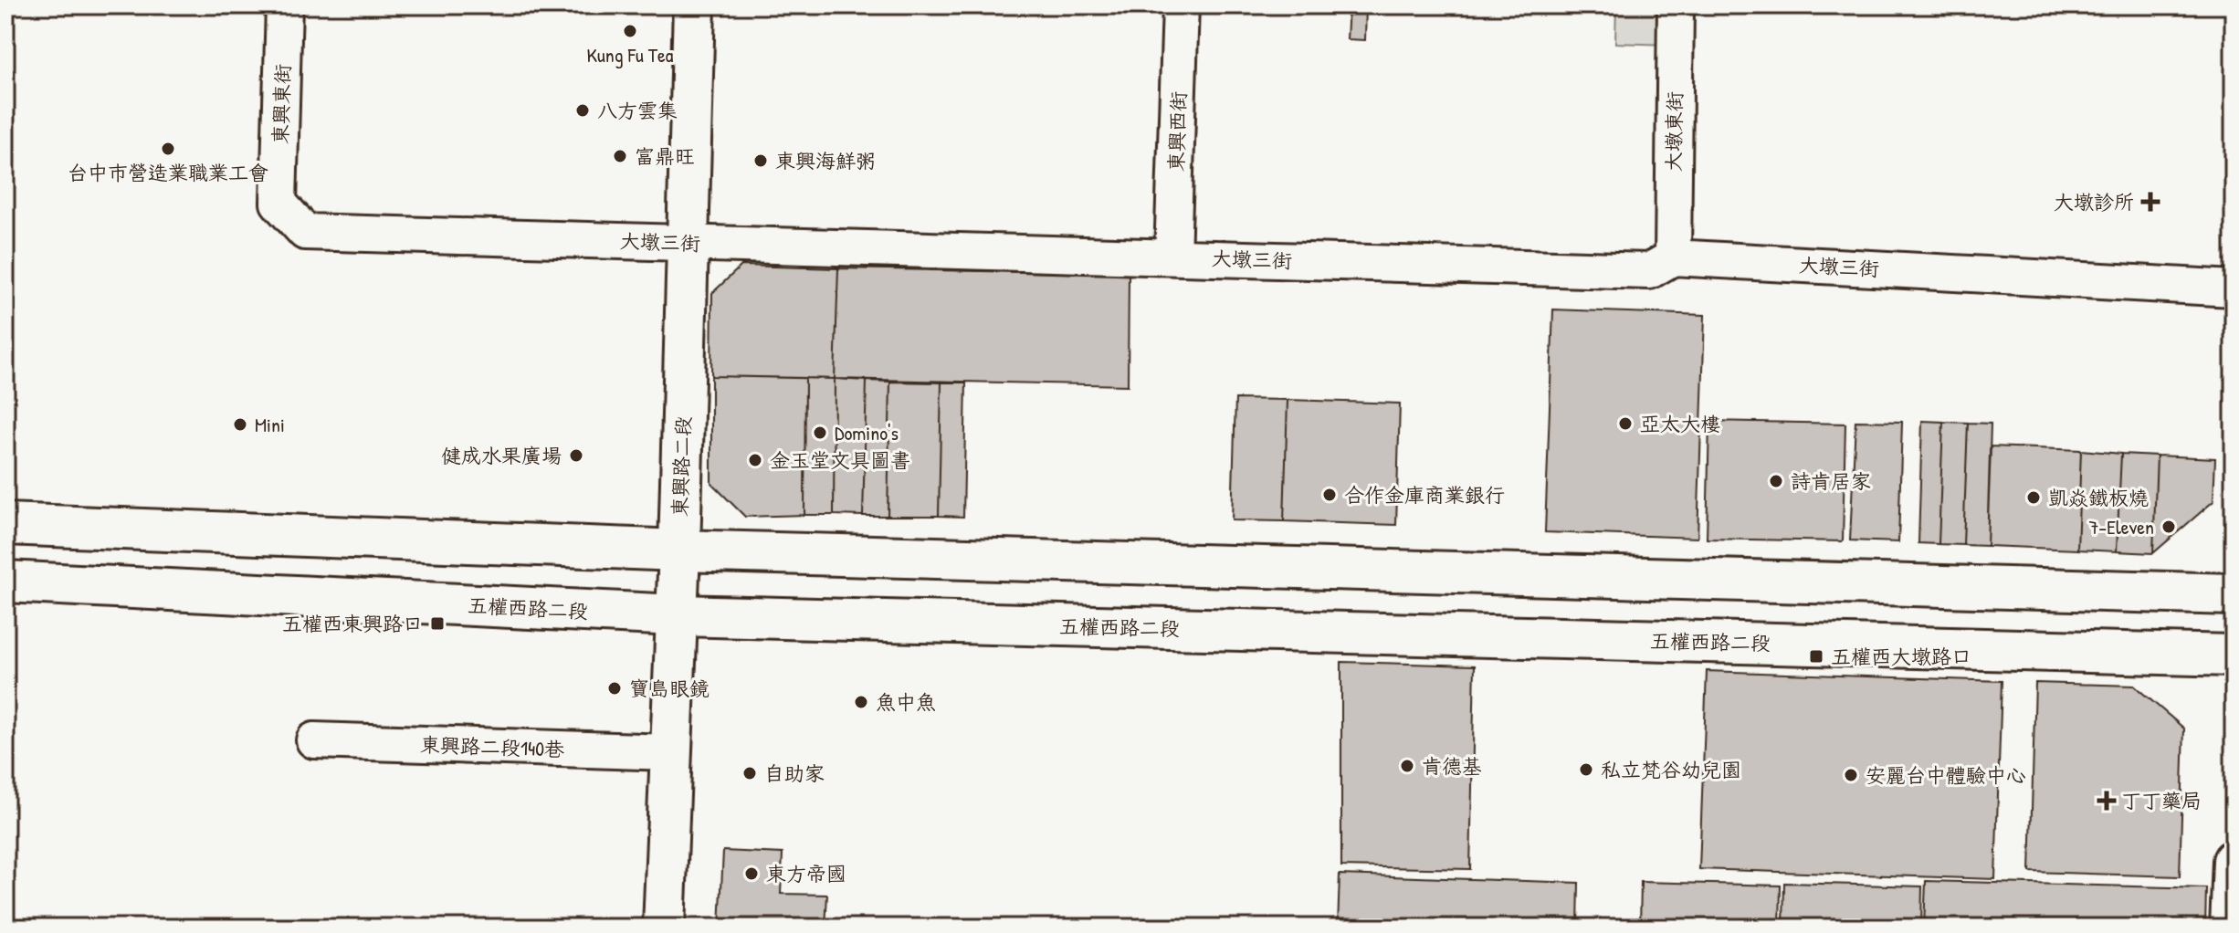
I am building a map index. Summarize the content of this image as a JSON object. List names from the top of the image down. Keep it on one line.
{"streets":{"main road":["東興路二段","五權西路二段"],"street":["東興東街","東興西街","大墩東街","大墩三街","東興路二段140巷"]},"crossings":[["東興東街","大墩三街"],["東興西街","大墩三街"],["大墩東街","大墩三街"],["大墩三街","東興路二段"],["東興路二段","五權西路二段"],["東興路二段","東興路二段140巷"]],"places":{"other":["Kung Fu Tea","八方雲集","台中市營造業職業工會","富鼎旺","東興海鮮粥","亞太大樓","Mini","Domino's","健成水果廣場","金玉堂文具圖書","詩肯居家","合作金庫商業銀行","凱焱鐵板燒","7-Eleven","寶島眼鏡","魚中魚","肯德基","私立梵谷幼兒園","自助家","安麗台中體驗中心","東方帝國"],"health":["大墩診所","丁丁藥局"],"transit":["五權西東興路口","五權西大墩路口"]}}
